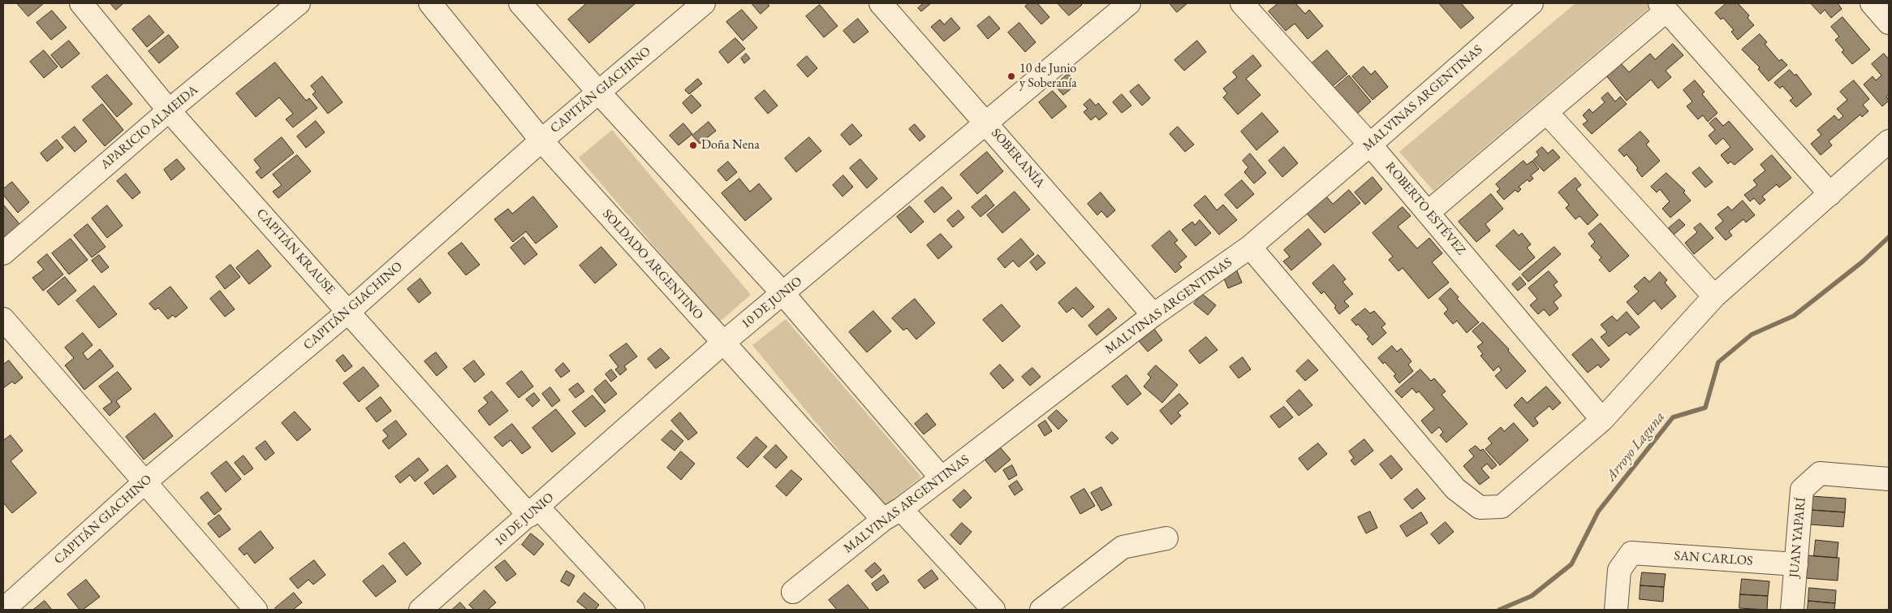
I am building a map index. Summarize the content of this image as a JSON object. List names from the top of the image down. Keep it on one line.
{"streets":{"street":["CAPITÁN GIACHINO","MALVINAS ARGENTINAS","APARICIO ALMEIDA","SOBERANÍA","ROBERTO ESTÉVEZ","CAPITÁN KRAUSE","SOLDADO ARGENTINO","10 DE JUNIO","JUAN YAPARÍ","SAN CARLOS"]},"crossings":[["CAPITÁN GIACHINO","CAPITÁN KRAUSE"],["CAPITÁN GIACHINO","SOLDADO ARGENTINO"],["MALVINAS ARGENTINAS","SOBERANÍA"],["MALVINAS ARGENTINAS","ROBERTO ESTÉVEZ"],["MALVINAS ARGENTINAS","SOLDADO ARGENTINO"],["APARICIO ALMEIDA","CAPITÁN KRAUSE"],["SOBERANÍA","10 DE JUNIO"],["CAPITÁN KRAUSE","10 DE JUNIO"],["SOLDADO ARGENTINO","10 DE JUNIO"],["JUAN YAPARÍ","SAN CARLOS"]],"water":["Arroyo Laguna"],"places":["10 de Junio y Soberanía","Doña Nena"]}
